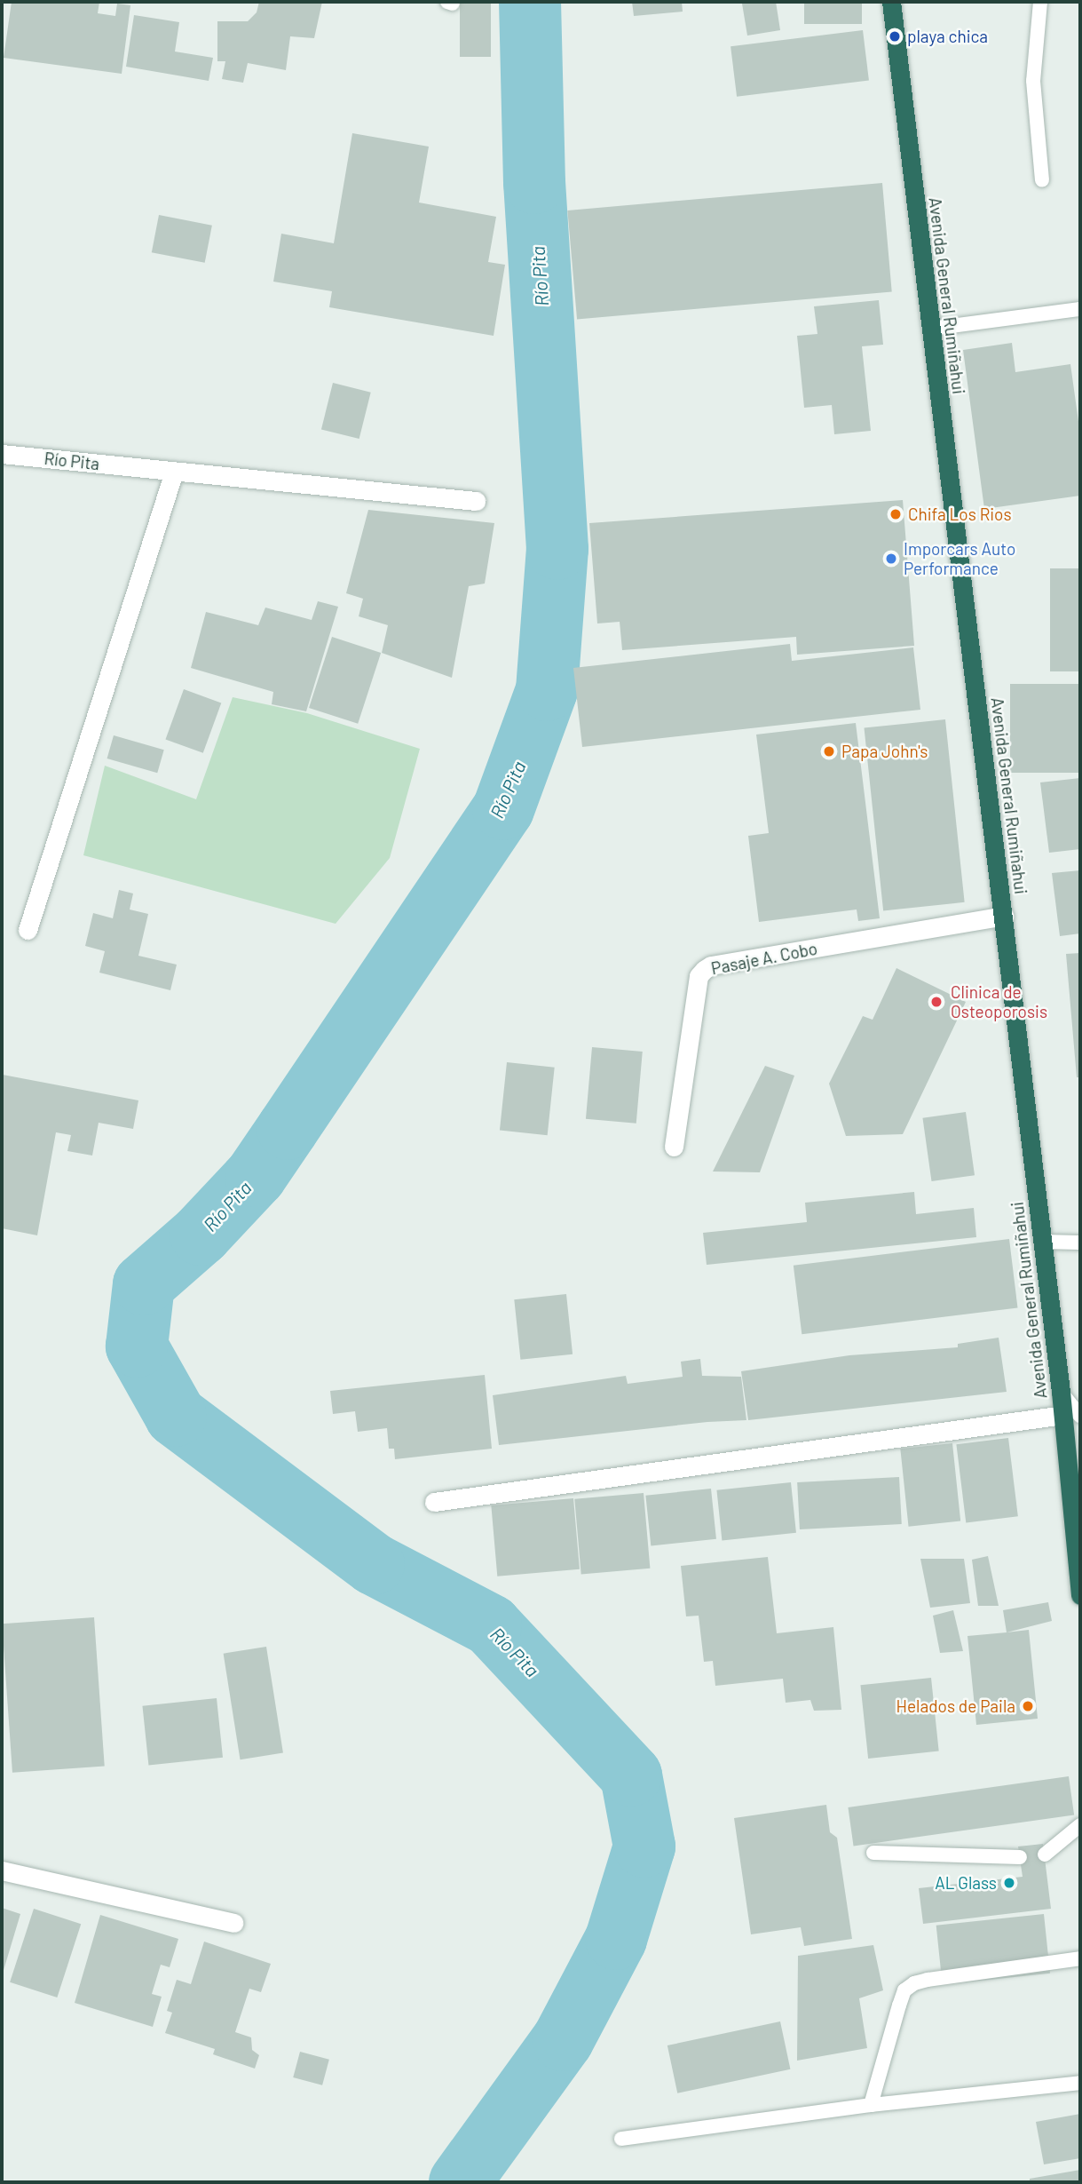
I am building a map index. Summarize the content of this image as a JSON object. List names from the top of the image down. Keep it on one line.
{"streets":{"highway":["Avenida General Rumiñahui"],"street":["Río Pita","Pasaje A. Cobo"]},"crossings":[["Avenida General Rumiñahui","Pasaje A. Cobo"]],"water":["Río Pita"],"places":["playa chica","Chifa Los Rios","Imporcars Auto Performance","Papa John's","Clinica de Osteoporosis","Helados de Paila","AL Glass"]}
